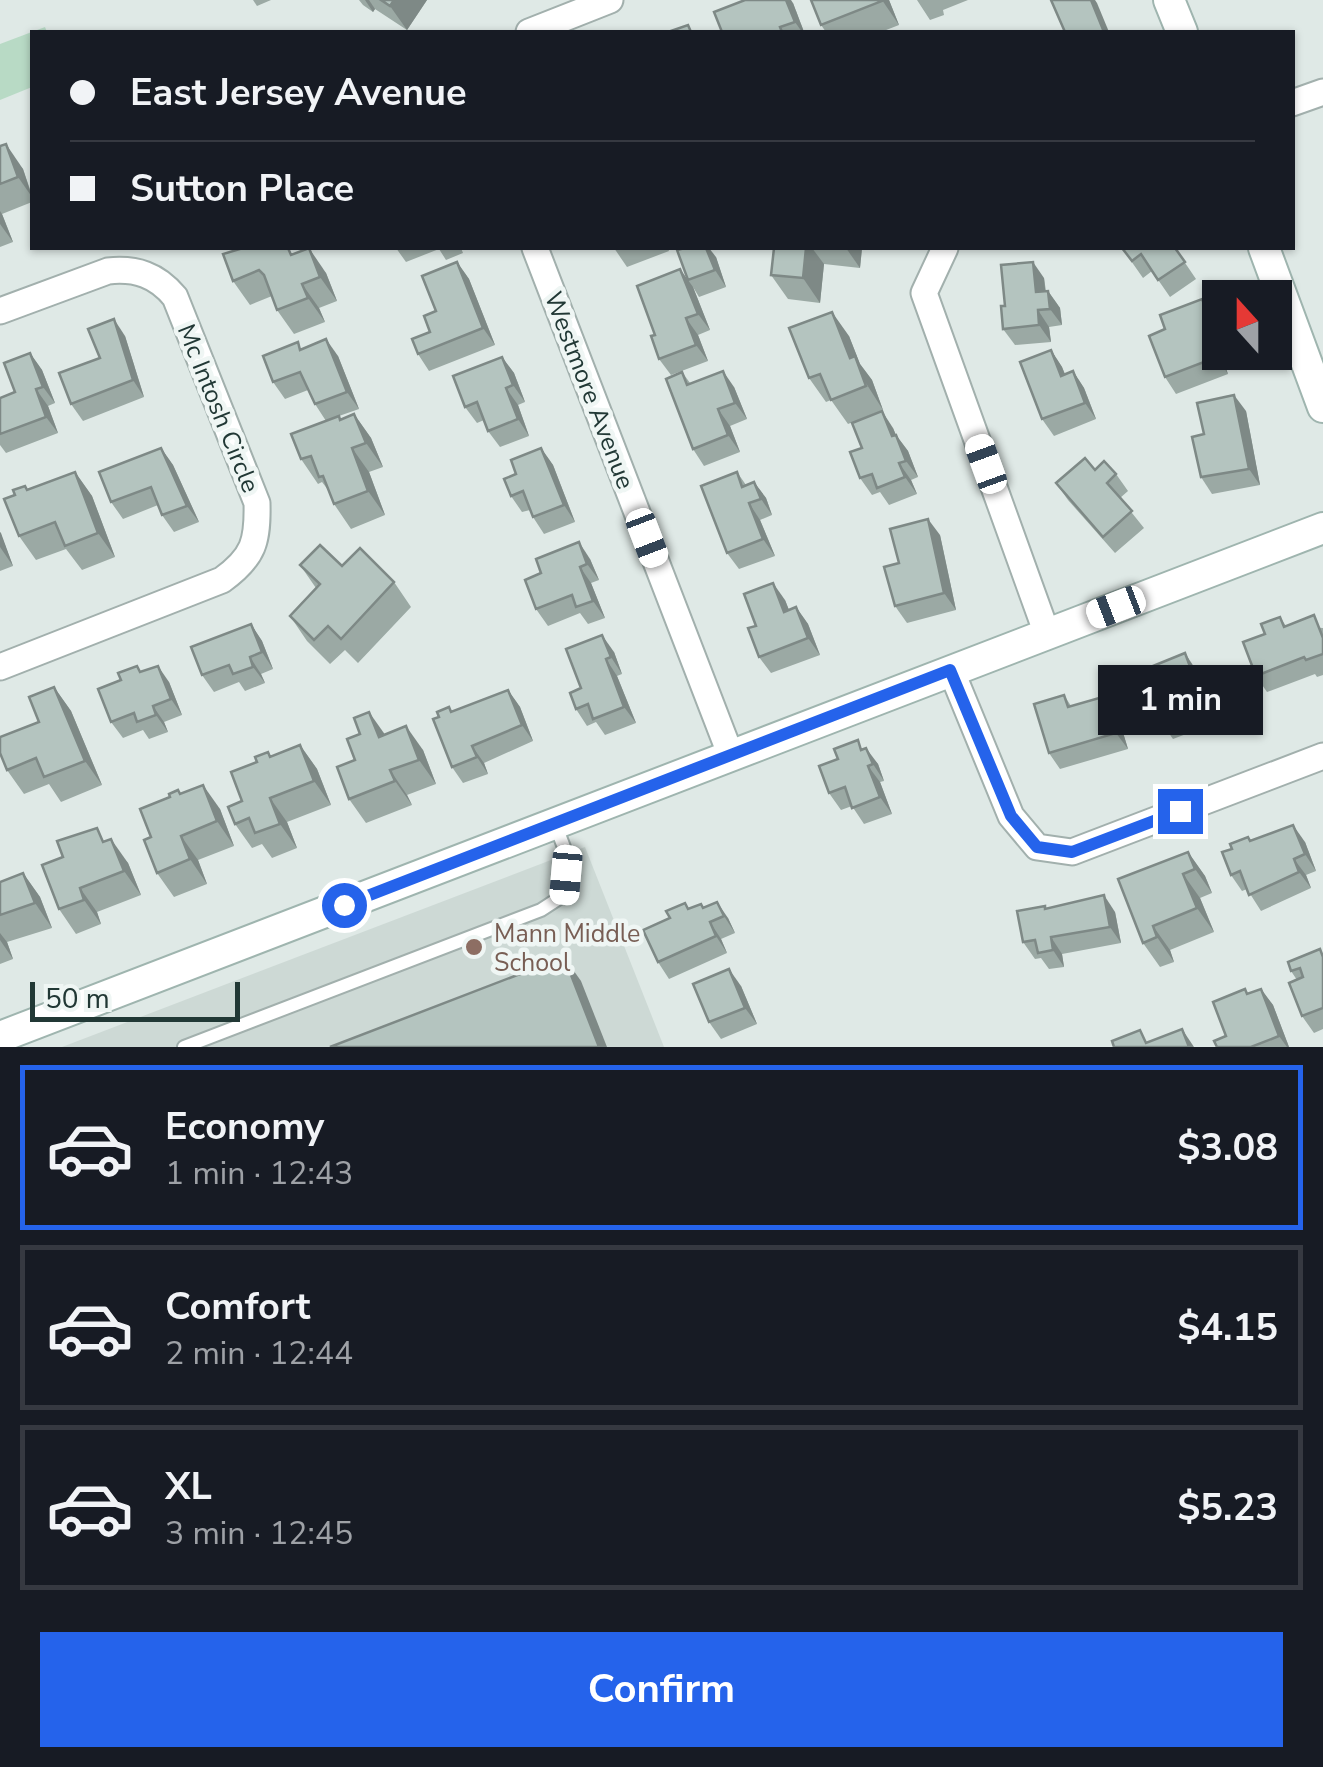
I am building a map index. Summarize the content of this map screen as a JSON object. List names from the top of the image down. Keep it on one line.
{"streets":{"street":["Westmore Avenue","Mc Intosh Circle"]},"places":["Mann Middle School"],"scale_bar":"50 m","north":"top","page":{"banner":["East Jersey Avenue","Sutton Place"],"bubble":"1 min","scale":"50 m","list":[{"name":"Economy","note":"1 min · 12:43","value":"$3.08"},{"name":"Comfort","note":"2 min · 12:44","value":"$4.15"},{"name":"XL","note":"3 min · 12:45","value":"$5.23"}],"buttons":"Confirm"}}
